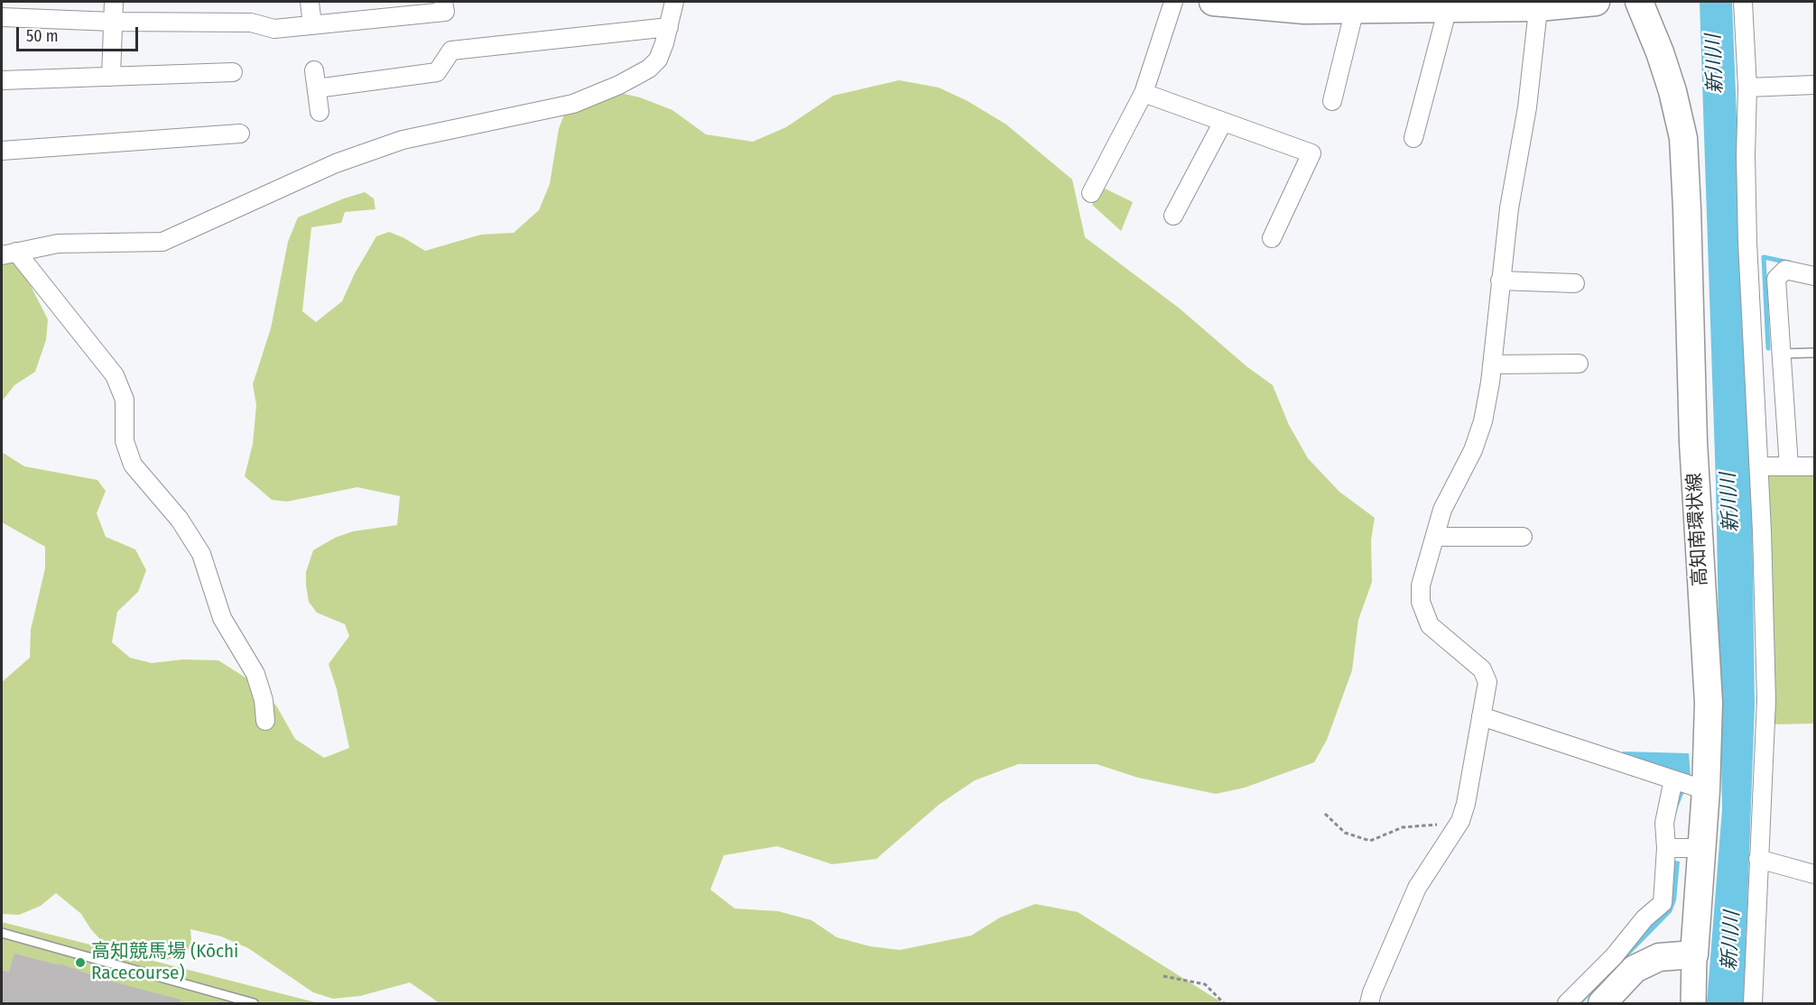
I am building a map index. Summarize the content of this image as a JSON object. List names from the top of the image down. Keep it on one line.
{"streets":{"main road":["高知南環状線"]},"water":["新川川"],"places":["高知競馬場 (Kōchi Racecourse)"],"scale_bar":"50 m"}
